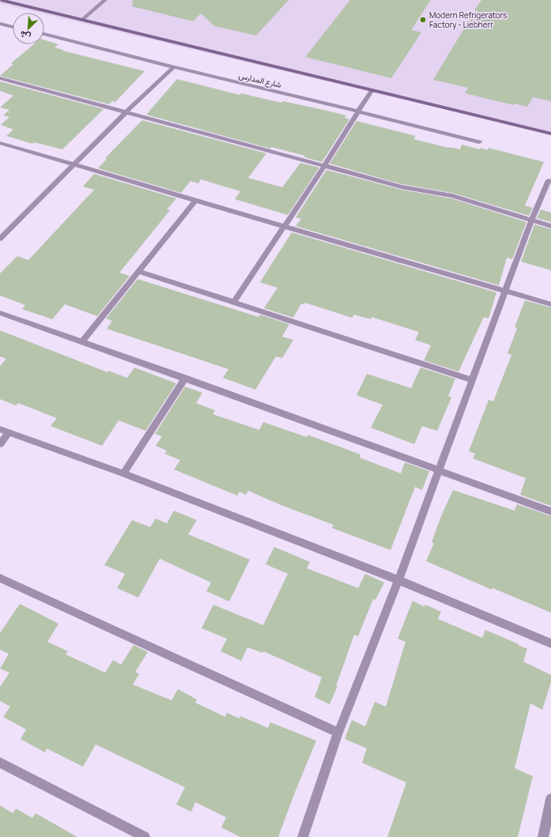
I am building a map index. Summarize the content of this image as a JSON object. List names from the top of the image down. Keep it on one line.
{"streets":{"street":["شارع المدارس"]},"places":["Modern Refrigerators Factory - Liebherr"],"north":"bottom left"}
